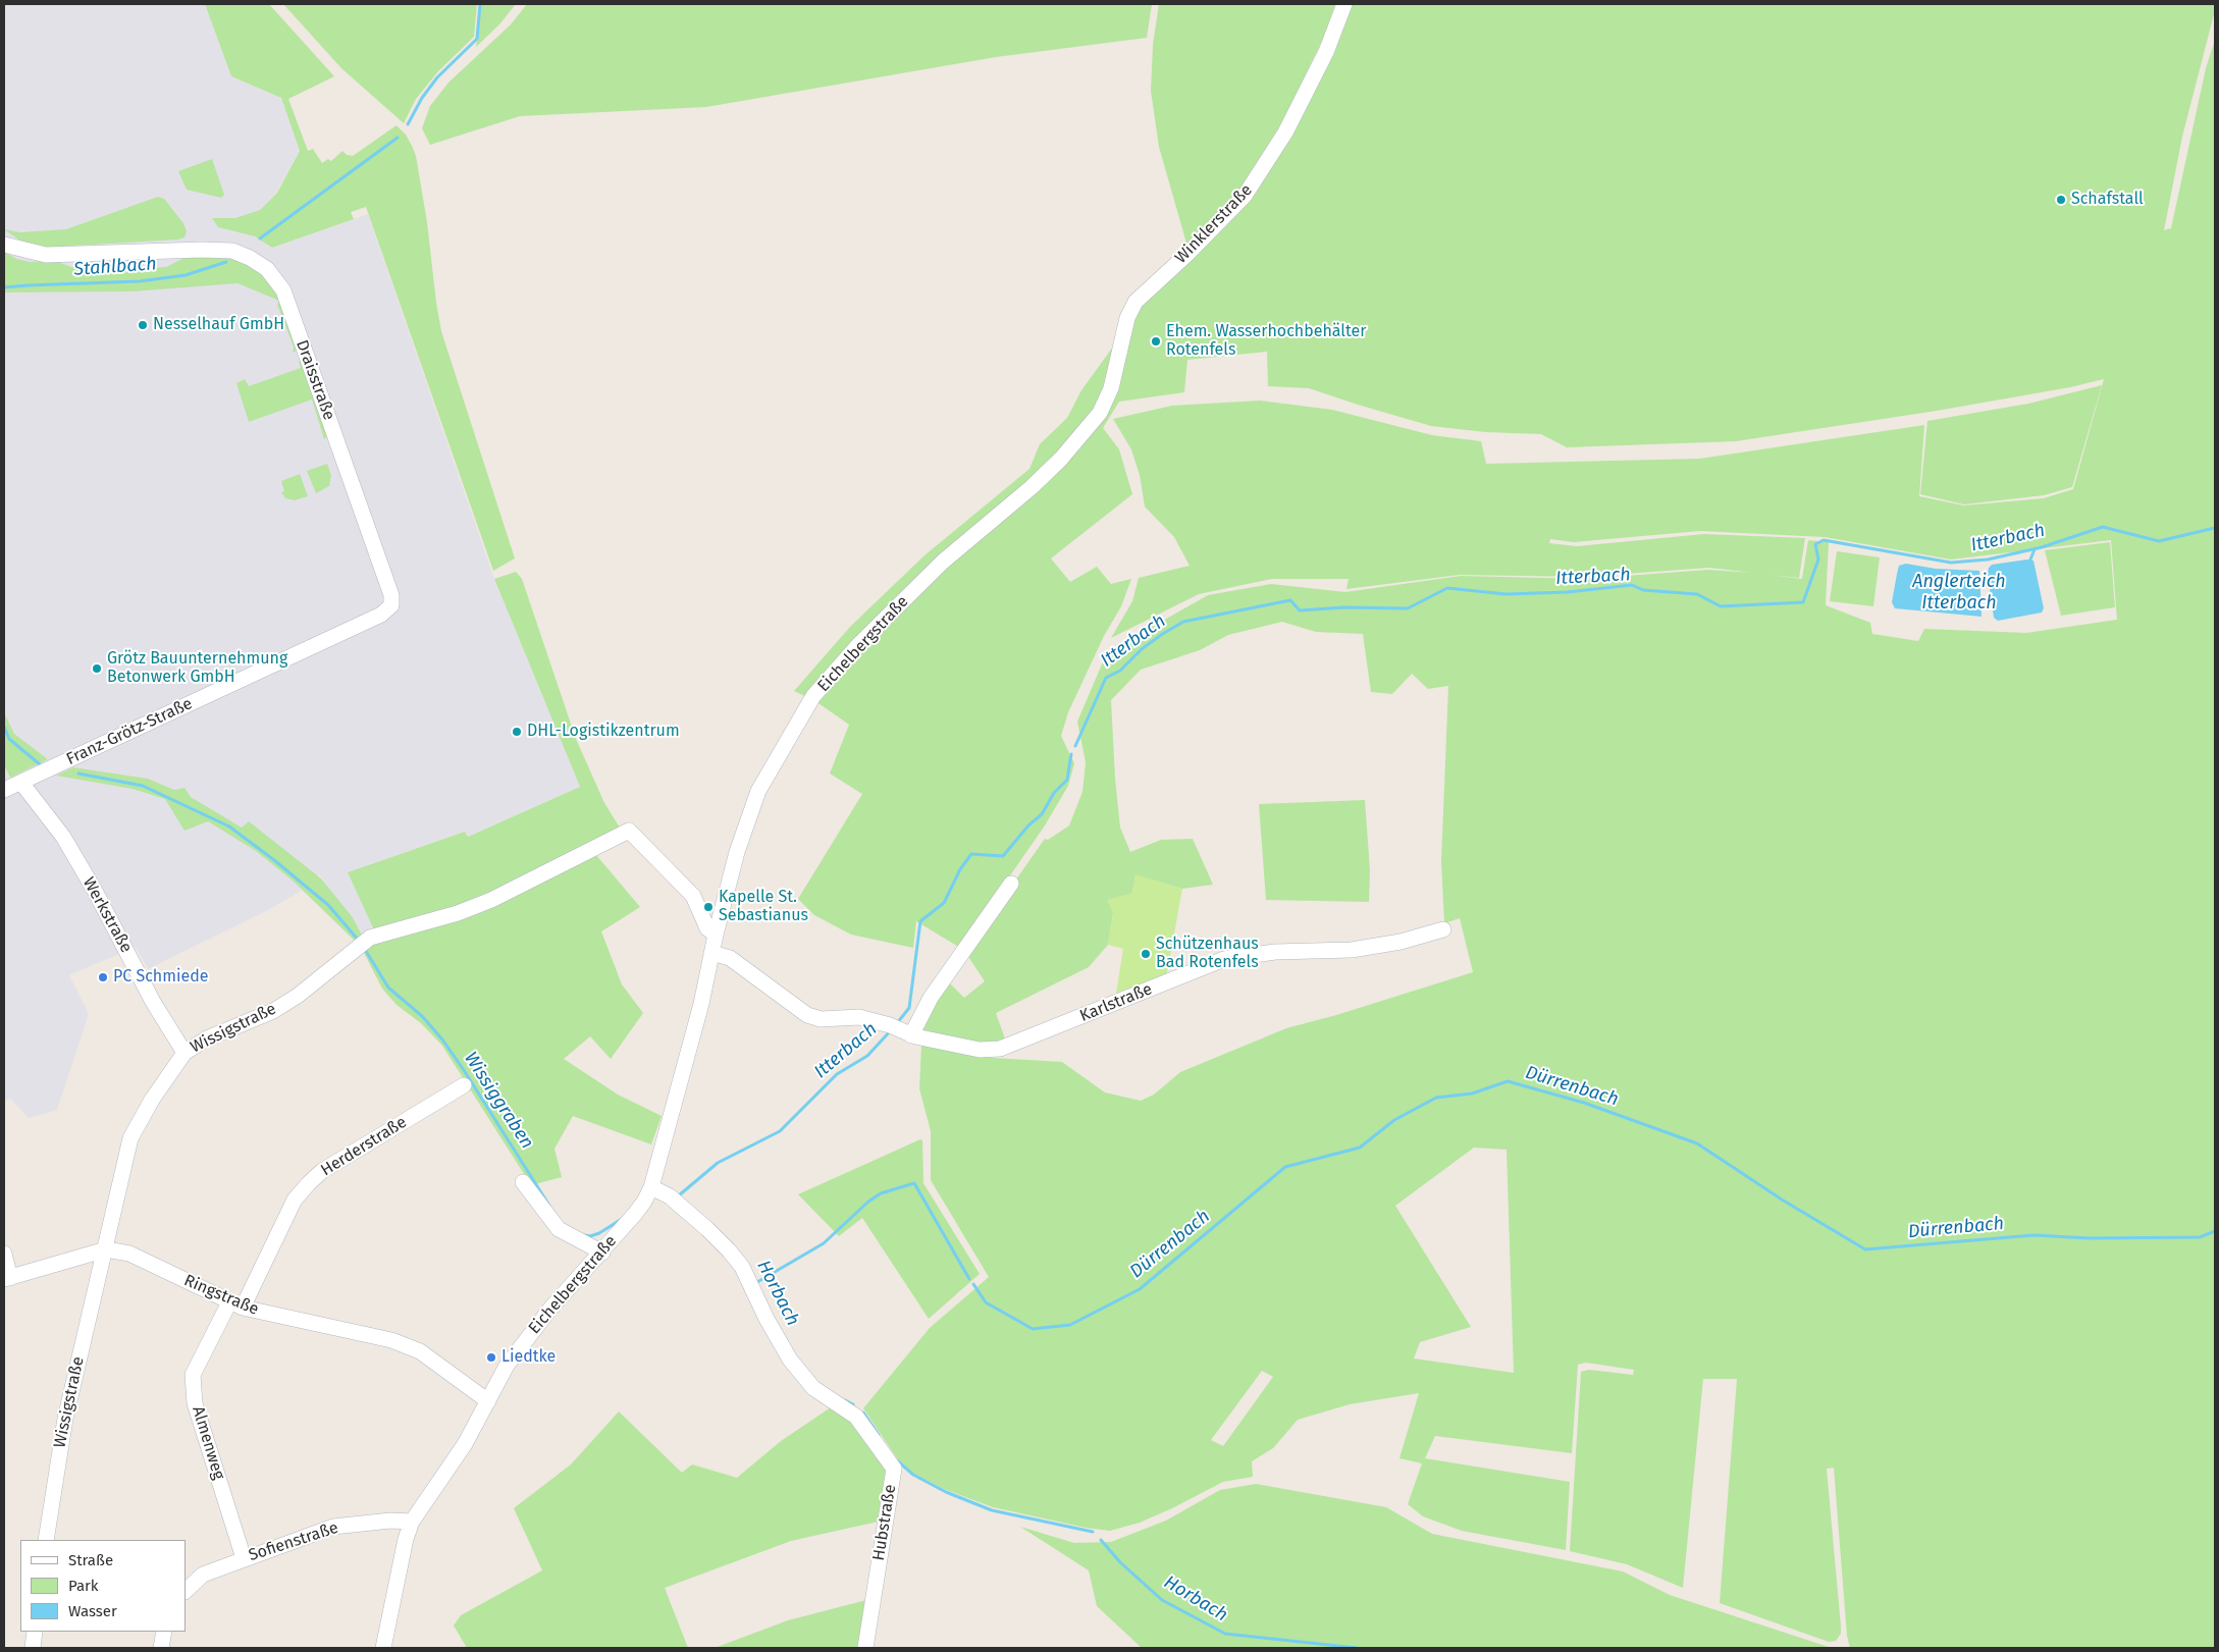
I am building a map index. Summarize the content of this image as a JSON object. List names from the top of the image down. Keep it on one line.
{"streets":{"street":["Winklerstraße","Draisstraße","Eichelbergstraße","Franz-Grötz-Straße","Werkstraße","Karlstraße","Wissigstraße","Herderstraße","Ringstraße","Almenweg","Hubstraße","Sofienstraße"]},"crossings":[["Winklerstraße","Eichelbergstraße"],["Draisstraße","Franz-Grötz-Straße"],["Eichelbergstraße","Karlstraße"],["Eichelbergstraße","Wissigstraße"],["Eichelbergstraße","Ringstraße"],["Eichelbergstraße","Hubstraße"],["Eichelbergstraße","Sofienstraße"],["Franz-Grötz-Straße","Werkstraße"],["Werkstraße","Wissigstraße"],["Wissigstraße","Ringstraße"],["Herderstraße","Ringstraße"],["Herderstraße","Almenweg"],["Ringstraße","Almenweg"],["Almenweg","Sofienstraße"]],"water":["Stahlbach","Itterbach","Anglerteich Itterbach","Dürrenbach","Wissiggraben","Horbach"],"places":["Schafstall","Nesselhauf GmbH","Ehem. Wasserhochbehälter Rotenfels","Grötz Bauunternehmung Betonwerk GmbH","DHL-Logistikzentrum","Kapelle St. Sebastianus","Schützenhaus Bad Rotenfels","PC Schmiede","Liedtke"],"legend":["Straße","Park","Wasser"]}
